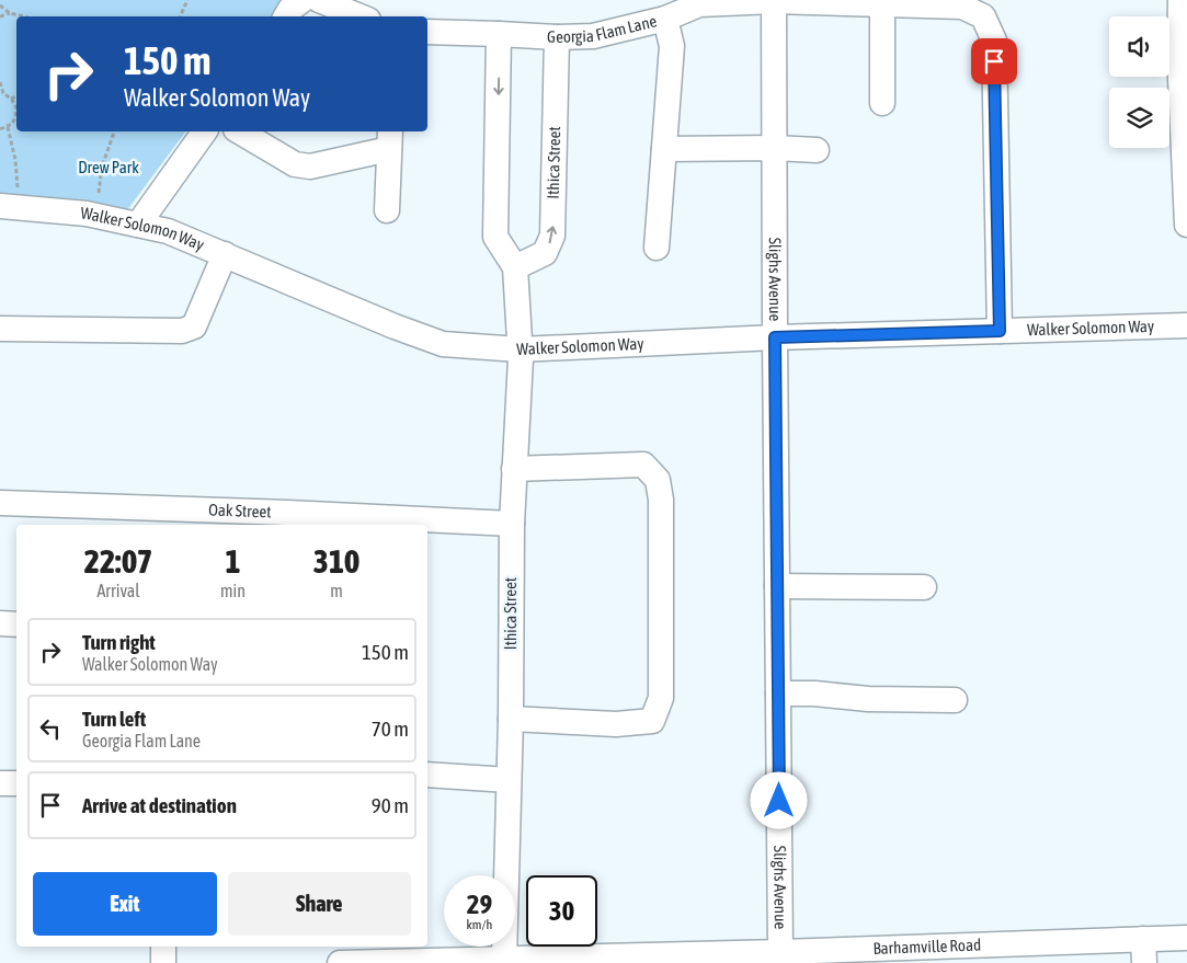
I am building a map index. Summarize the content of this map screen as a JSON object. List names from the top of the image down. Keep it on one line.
{"streets":{"street":["Georgia Flam Lane","Ithica Street","Walker Solomon Way","Slighs Avenue","Oak Street","Barhamville Road"]},"crossings":[["Georgia Flam Lane","Ithica Street"],["Georgia Flam Lane","Walker Solomon Way"],["Georgia Flam Lane","Slighs Avenue"],["Ithica Street","Walker Solomon Way"],["Ithica Street","Oak Street"],["Ithica Street","Barhamville Road"],["Walker Solomon Way","Slighs Avenue"],["Slighs Avenue","Barhamville Road"]],"parks":["Drew Park"],"page":{"turn":["150 m","Walker Solomon Way"],"eta":["22:07","Arrival","1","min","310","m"],"list":[{"name":"Turn right","note":"Walker Solomon Way","value":"150 m"},{"name":"Turn left","note":"Georgia Flam Lane","value":"70 m"},{"name":"Arrive at destination","value":"90 m"}],"buttons":["Exit","Share"],"speed":"29 km/h","limit":"30"}}
